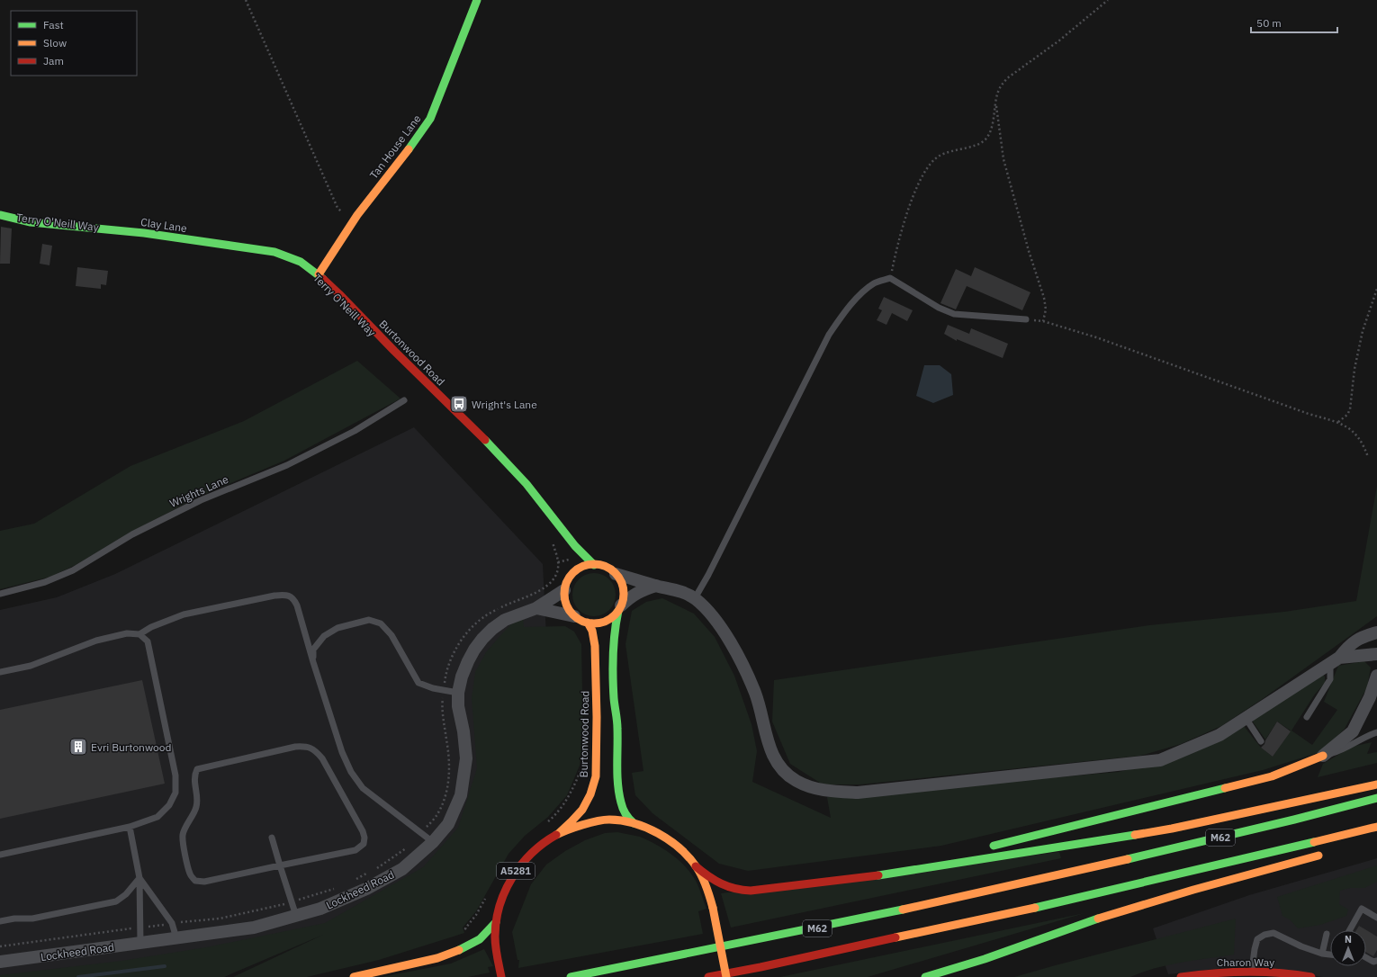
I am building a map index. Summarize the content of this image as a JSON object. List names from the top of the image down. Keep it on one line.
{"streets":{"main road":["Tan House Lane","Clay Lane","Burtonwood Road","M62","A5281","Charon Way"],"street":["Lockheed Road"],"lane":["Wrights Lane"]},"crossings":[["Tan House Lane","Clay Lane"],["Tan House Lane","Burtonwood Road"],["Clay Lane","Burtonwood Road"],["Burtonwood Road","A5281"],["Burtonwood Road","Lockheed Road"]],"places":{"bus stop":["Wright's Lane"],"building":["Evri Burtonwood"]},"legend":["Fast","Slow","Jam"],"scale_bar":"50 m","north":"top"}
